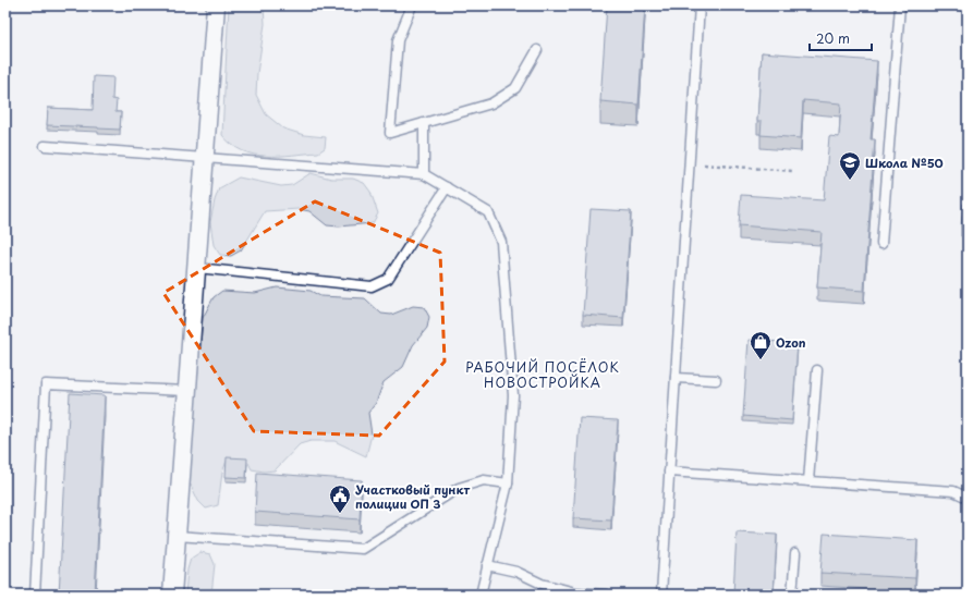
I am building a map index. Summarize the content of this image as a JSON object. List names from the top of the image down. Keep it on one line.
{"districts":["РАБОЧИЙ ПОСЁЛОК НОВОСТРОЙКА"],"places":{"school or university":["Школа №50"],"shop":["Ozon"],"public building":["Участковый пункт полиции ОП 3"]},"scale_bar":"20 m"}
